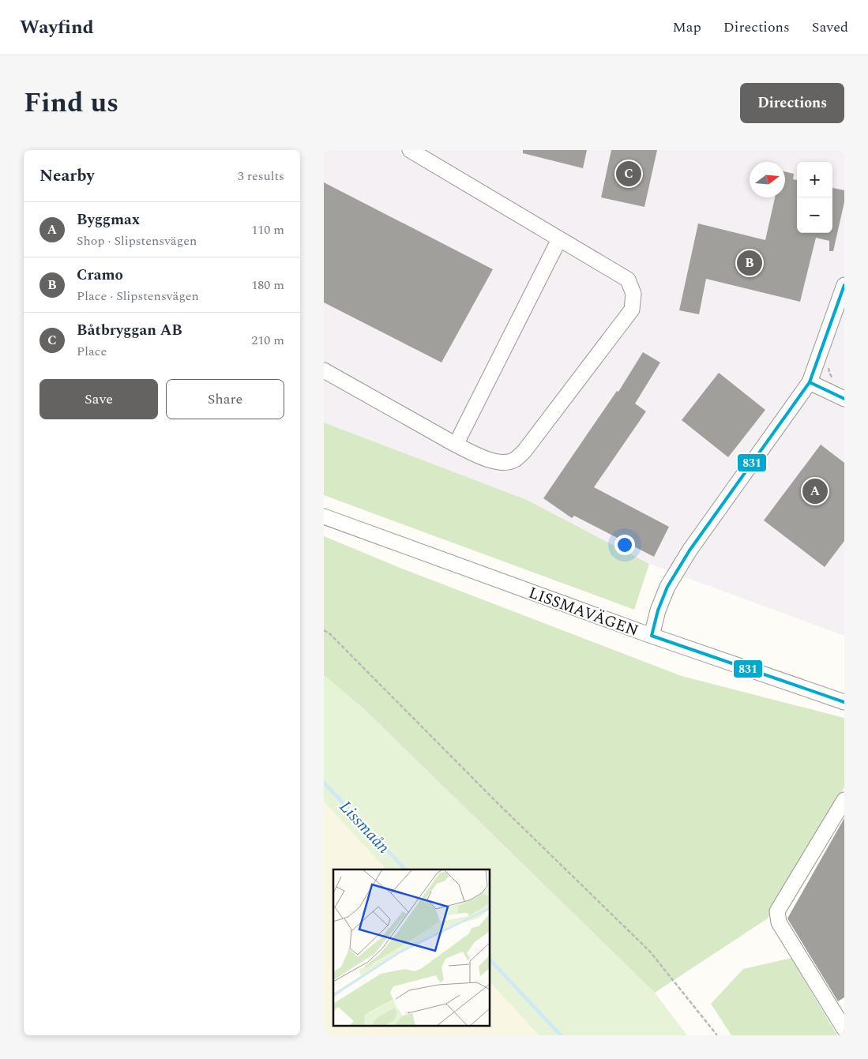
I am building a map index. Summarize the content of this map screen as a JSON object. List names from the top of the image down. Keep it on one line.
{"streets":{"street":["LISSMAVÄGEN"]},"water":["Lissmaån"],"lines":["transit line 831"],"north":"right","page":{"header":"Wayfind","nav":["Map","Directions","Saved"],"title":"Find us","buttons":["Directions",["Save","Share"]],"heading":["Nearby","3 results"],"pins":["C","B","A"],"map_buttons":["+","−"],"list":[{"mark":"A","name":"Byggmax","note":"Shop · Slipstensvägen","value":"110 m"},{"mark":"B","name":"Cramo","note":"Place · Slipstensvägen","value":"180 m"},{"mark":"C","name":"Båtbryggan AB","note":"Place","value":"210 m"}]}}
